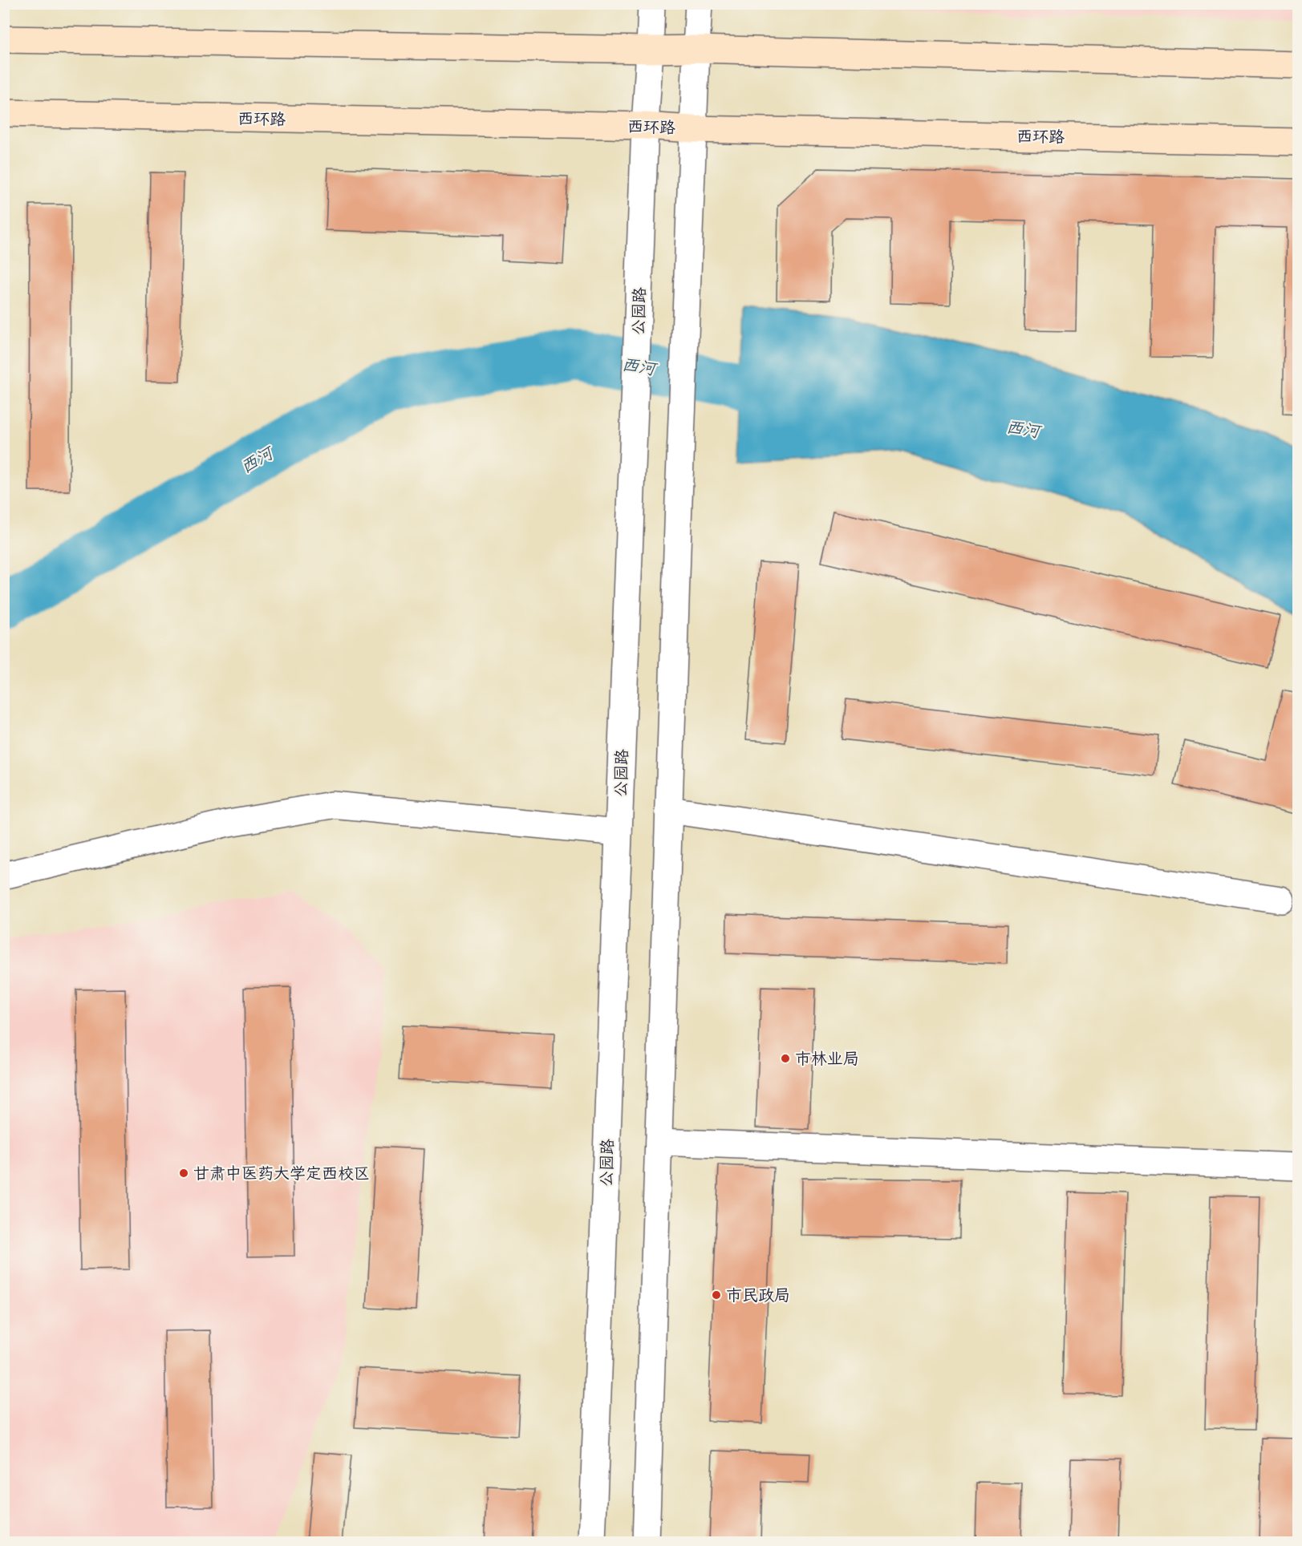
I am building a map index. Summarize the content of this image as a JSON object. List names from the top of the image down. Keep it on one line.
{"streets":{"main road":["西环路"],"street":["公园路"]},"crossings":[["西环路","公园路"]],"water":["西河"],"places":["市林业局","甘肃中医药大学定西校区","市民政局"]}
